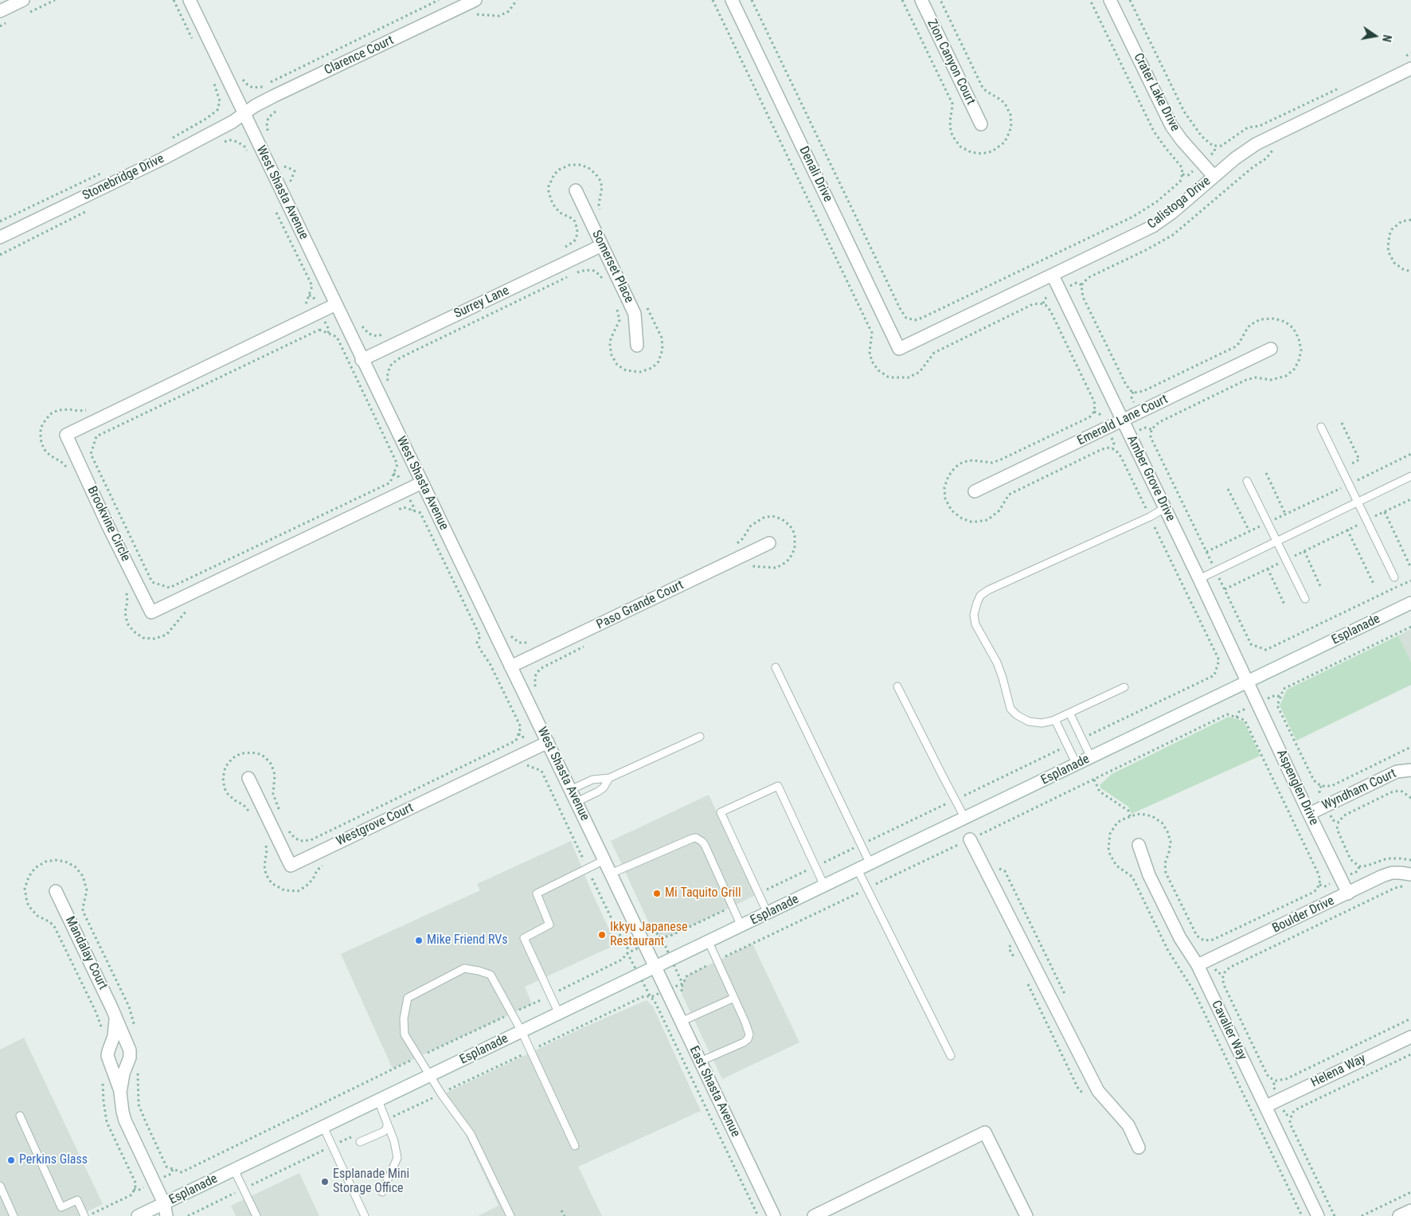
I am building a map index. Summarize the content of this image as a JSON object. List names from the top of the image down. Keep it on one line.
{"streets":{"street":["Clarence Court","Zion Canyon Court","Crater Lake Drive","Denali Drive","Stonebridge Drive","West Shasta Avenue","Calistoga Drive","Somerset Place","Surrey Lane","Emerald Lane Court","Amber Grove Drive","Brookvine Circle","Paso Grande Court","Esplanade","Aspenglen Drive","Wyndham Court","Westgrove Court","Boulder Drive","Mandalay Court","Cavalier Way","Helena Way","East Shasta Avenue"]},"crossings":[["Clarence Court","Stonebridge Drive"],["Clarence Court","West Shasta Avenue"],["Crater Lake Drive","Calistoga Drive"],["Denali Drive","Calistoga Drive"],["Stonebridge Drive","West Shasta Avenue"],["West Shasta Avenue","Surrey Lane"],["West Shasta Avenue","Brookvine Circle"],["West Shasta Avenue","Paso Grande Court"],["West Shasta Avenue","Esplanade"],["West Shasta Avenue","Westgrove Court"],["West Shasta Avenue","East Shasta Avenue"],["Calistoga Drive","Amber Grove Drive"],["Somerset Place","Surrey Lane"],["Emerald Lane Court","Amber Grove Drive"],["Amber Grove Drive","Esplanade"],["Amber Grove Drive","Aspenglen Drive"],["Esplanade","Aspenglen Drive"],["Esplanade","East Shasta Avenue"],["Aspenglen Drive","Wyndham Court"],["Aspenglen Drive","Boulder Drive"],["Boulder Drive","Cavalier Way"],["Cavalier Way","Helena Way"]],"places":["Mi Taquito Grill","Ikkyu Japanese Restaurant","Mike Friend RVs","Perkins Glass","Esplanade Mini Storage Office"],"north":"right"}
